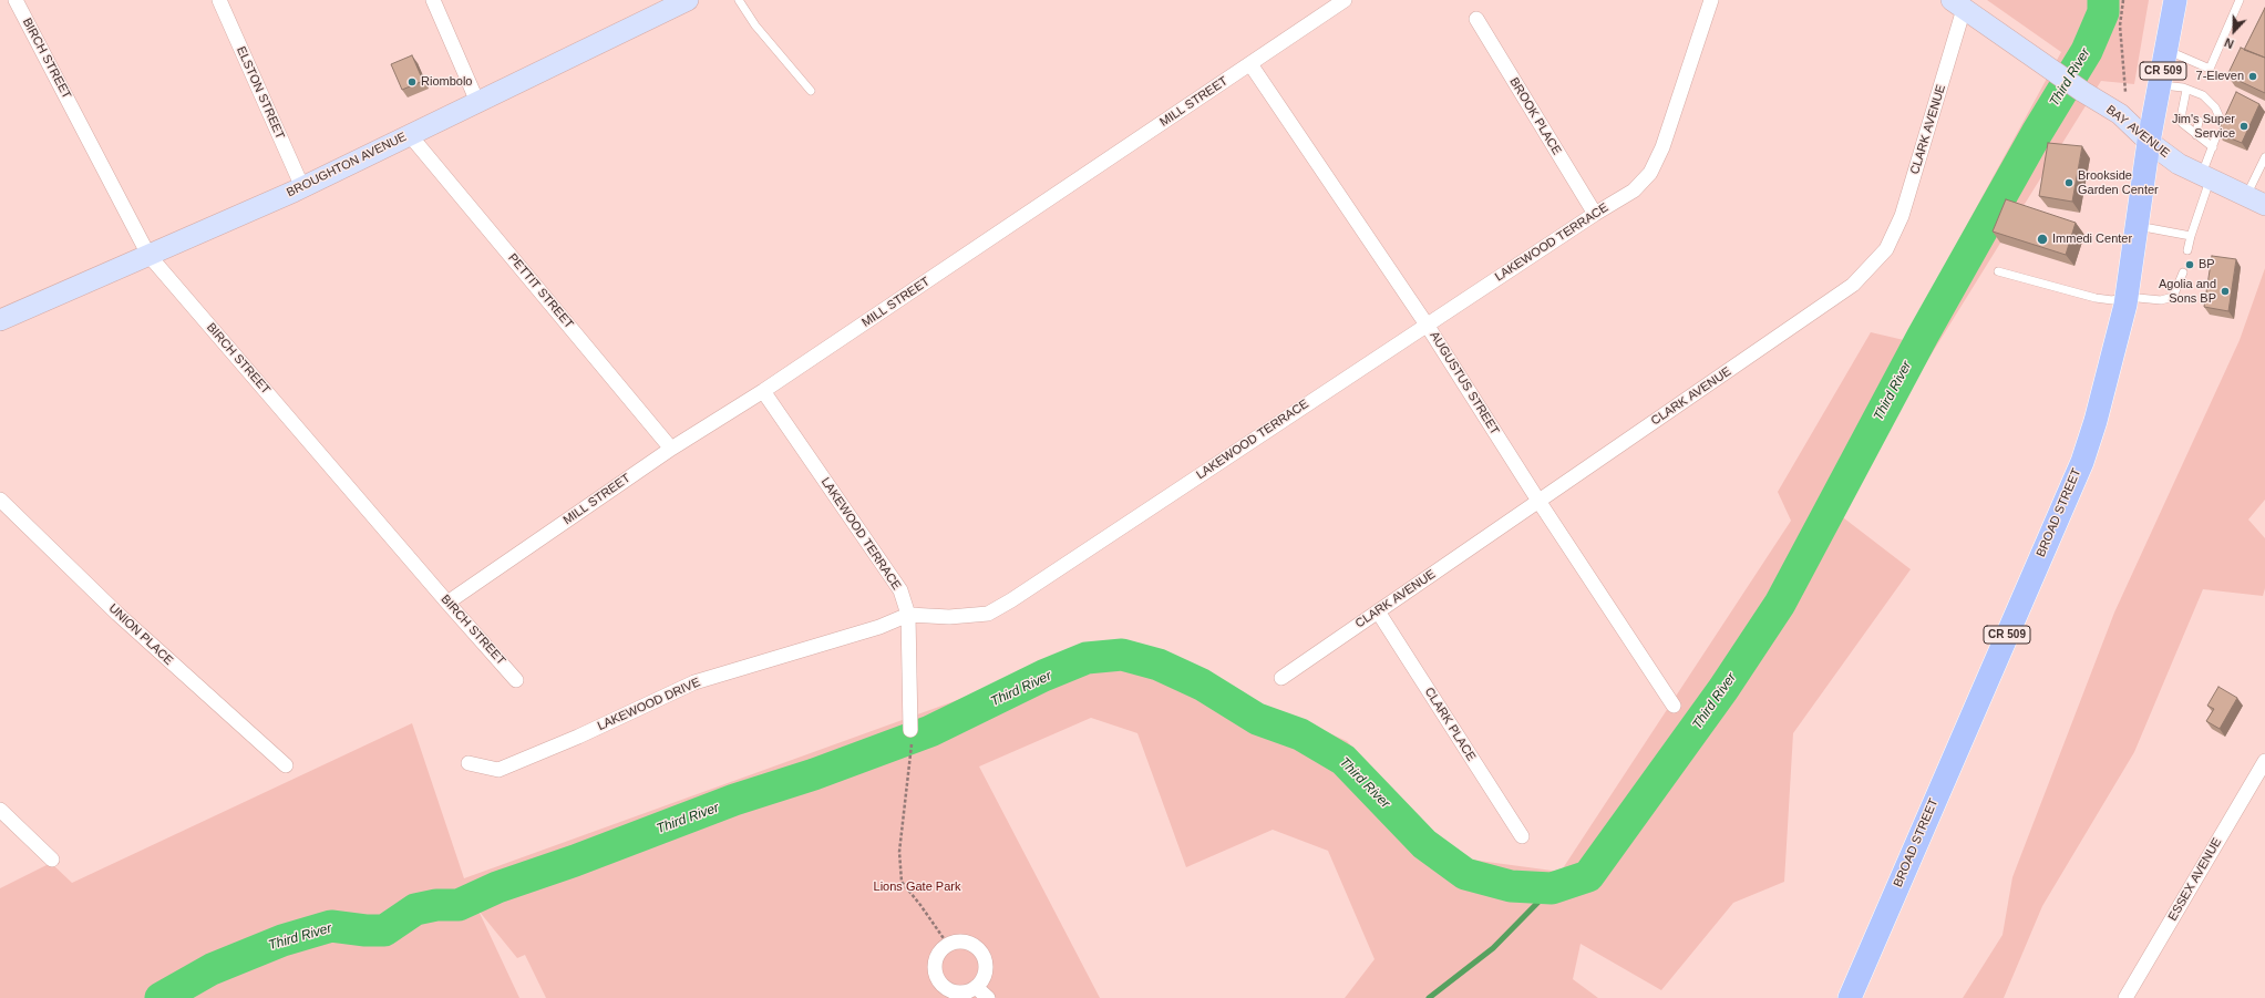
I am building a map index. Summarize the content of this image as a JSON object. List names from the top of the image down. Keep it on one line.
{"streets":{"main road":["CR 509","BROAD STREET"],"street":["BIRCH STREET","ELSTON STREET","MILL STREET","BROOK PLACE","CLARK AVENUE","BAY AVENUE","BROUGHTON AVENUE","LAKEWOOD TERRACE","PETTIT STREET","AUGUSTUS STREET","UNION PLACE","LAKEWOOD DRIVE","CLARK PLACE","ESSEX AVENUE"]},"crossings":[["BIRCH STREET","MILL STREET"],["BIRCH STREET","BROUGHTON AVENUE"],["ELSTON STREET","BROUGHTON AVENUE"],["MILL STREET","LAKEWOOD TERRACE"],["MILL STREET","PETTIT STREET"],["MILL STREET","AUGUSTUS STREET"],["BROOK PLACE","LAKEWOOD TERRACE"],["CLARK AVENUE","BAY AVENUE"],["CLARK AVENUE","AUGUSTUS STREET"],["CLARK AVENUE","CLARK PLACE"],["BAY AVENUE","BROAD STREET"],["BROUGHTON AVENUE","PETTIT STREET"],["LAKEWOOD TERRACE","AUGUSTUS STREET"],["LAKEWOOD TERRACE","LAKEWOOD DRIVE"]],"water":["Third River"],"parks":["Lions Gate Park"],"places":["7-Eleven","Riombolo","Jim's Super Service","Brookside Garden Center","Immedi Center","BP","Agolia and Sons BP"],"north":"bottom"}
